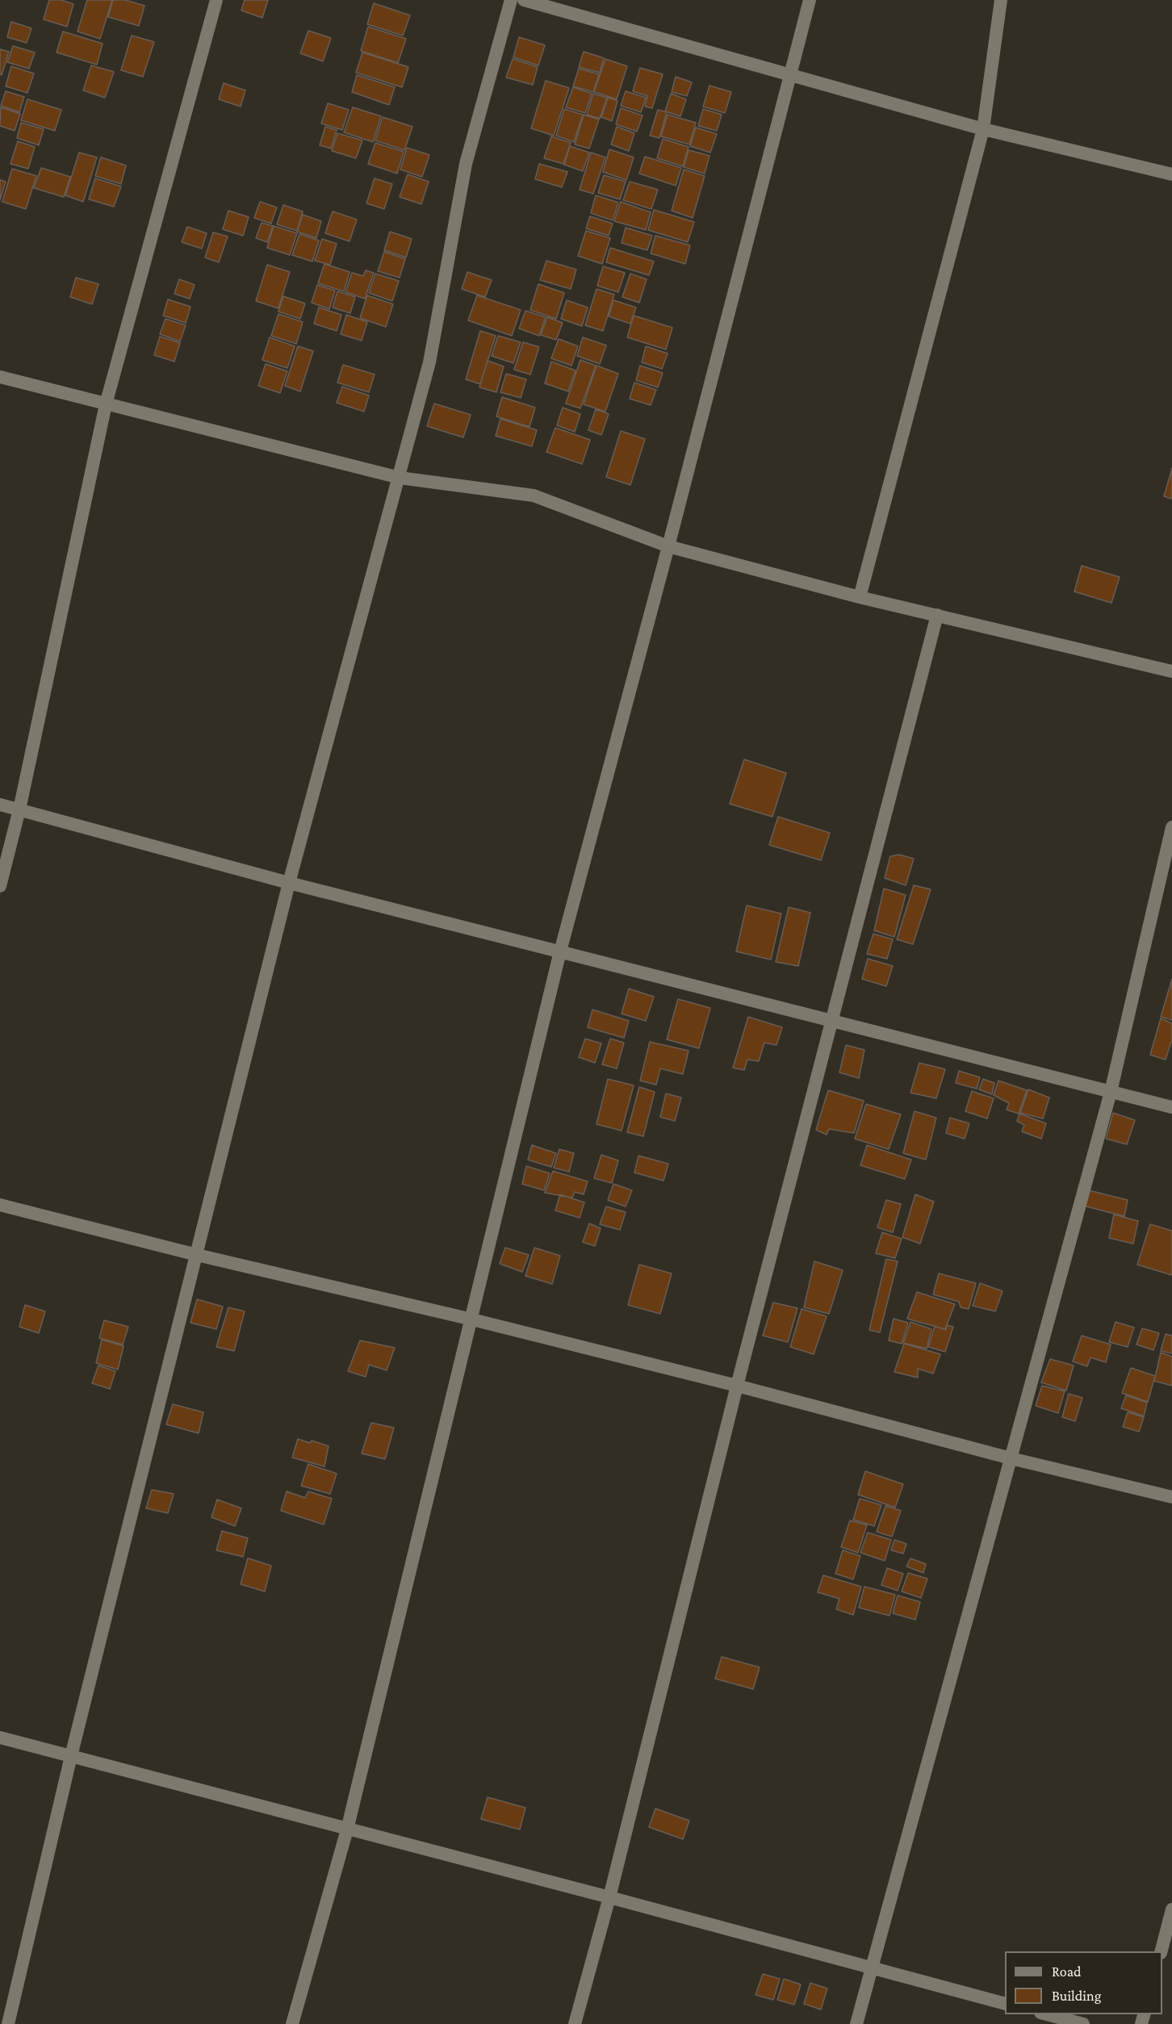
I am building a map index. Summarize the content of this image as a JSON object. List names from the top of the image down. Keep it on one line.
{"legend":["Road","Building"]}
